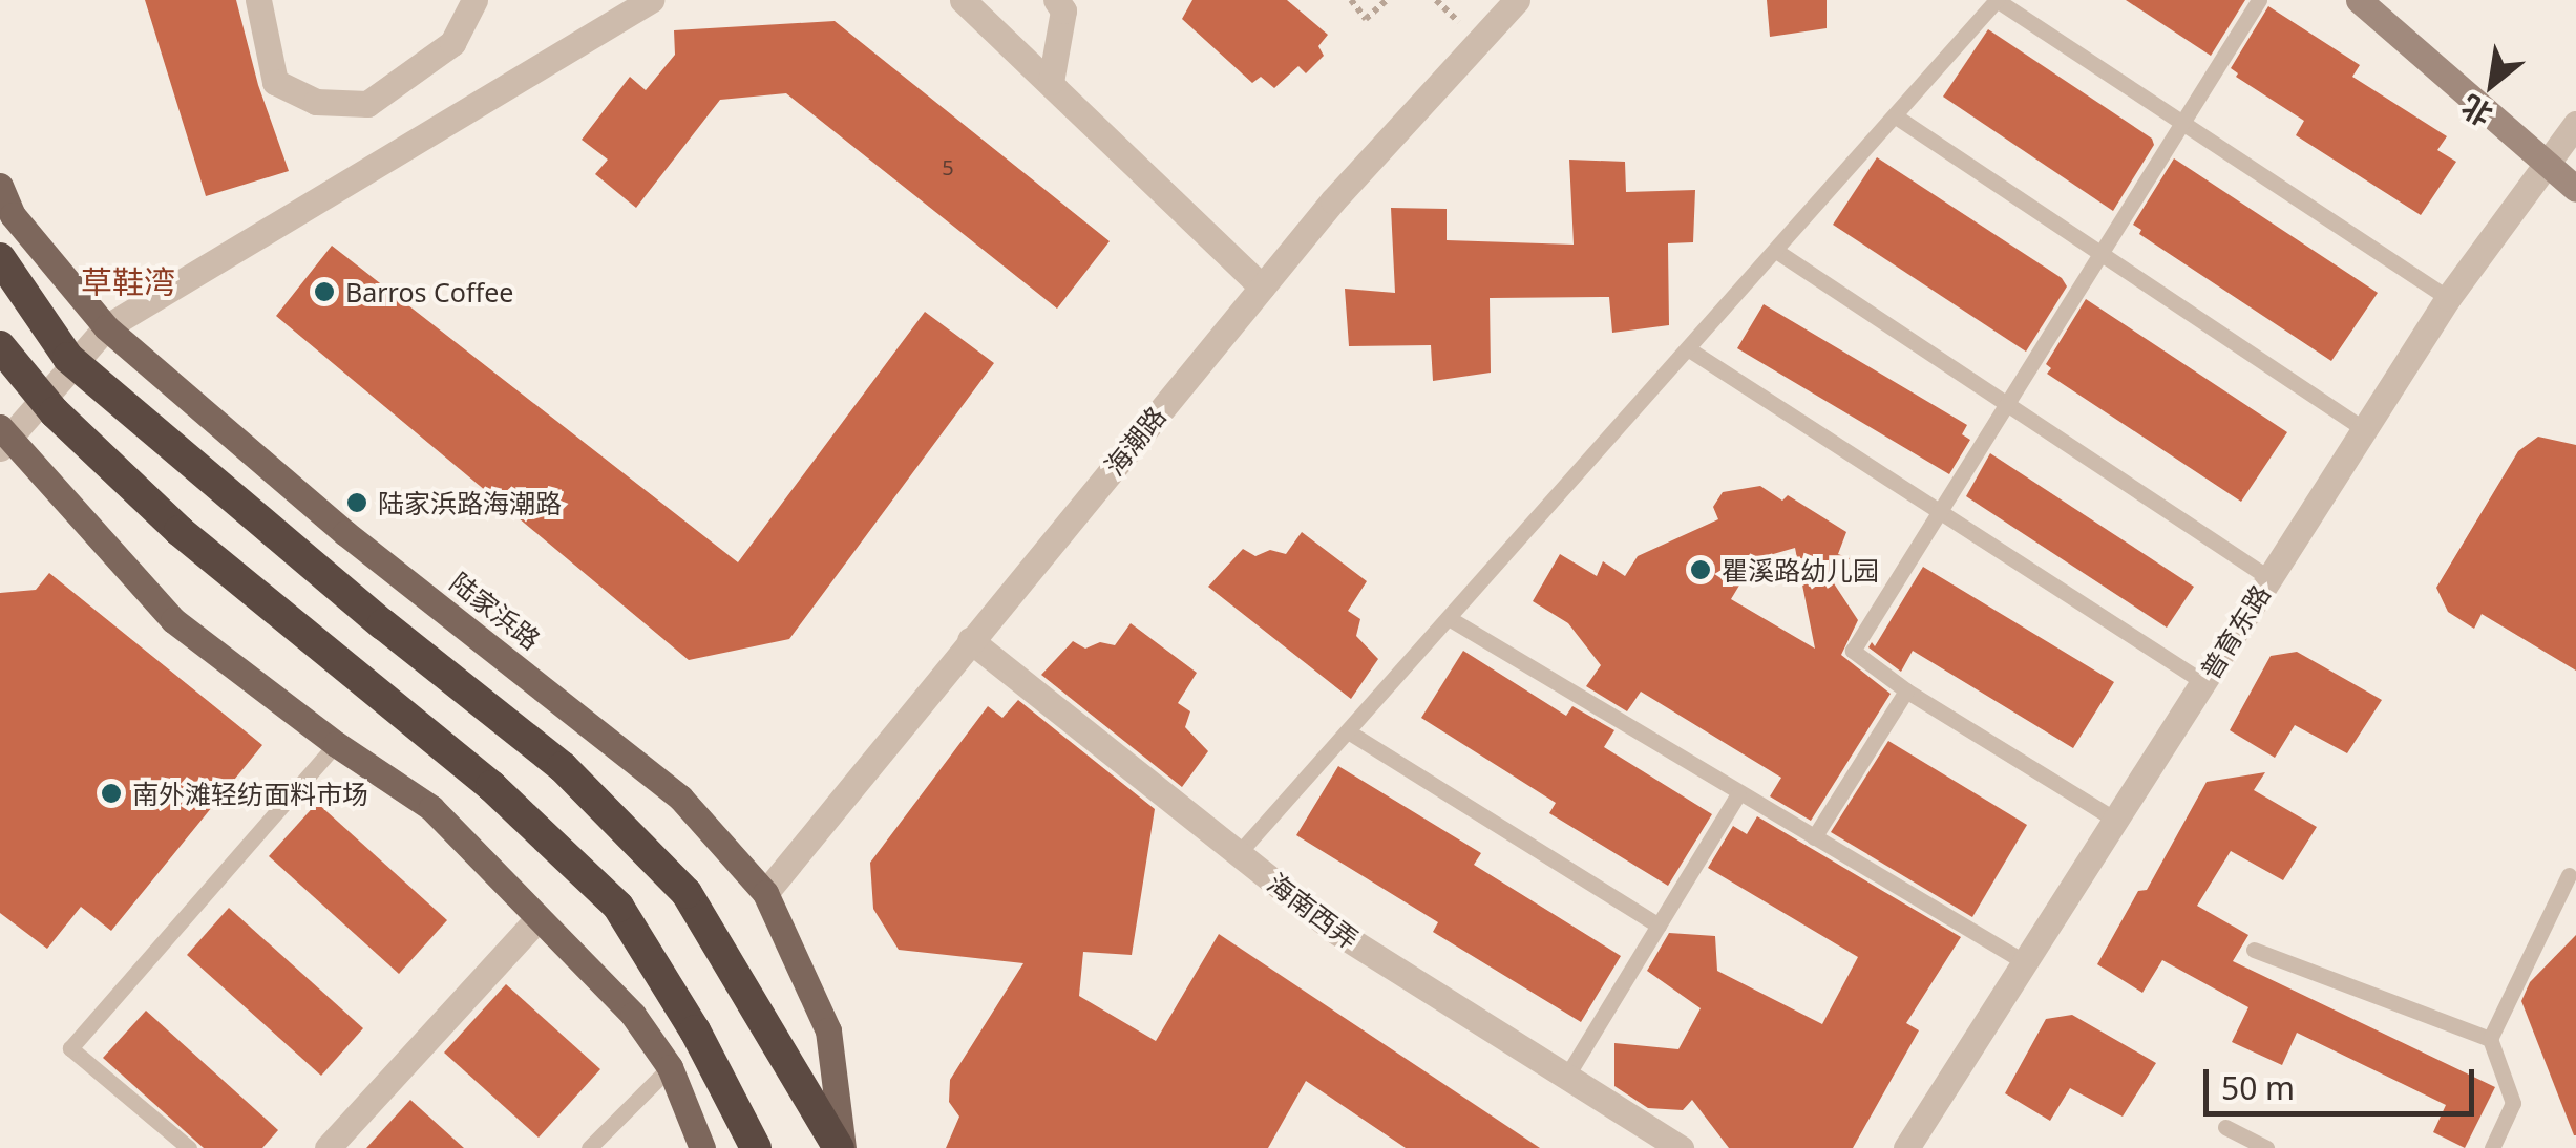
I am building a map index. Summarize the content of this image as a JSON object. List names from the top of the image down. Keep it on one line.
{"streets":{"main road":["陆家浜路"],"street":["海潮路","普育东路","海南西弄"]},"crossings":[["海潮路","陆家浜路"],["海潮路","海南西弄"]],"districts":["草鞋湾"],"places":["Barros Coffee","陆家浜路海潮路","瞿溪路幼儿园","南外滩轻纺面料市场"],"house_numbers":["5"],"scale_bar":"50 m","north":"bottom left"}
